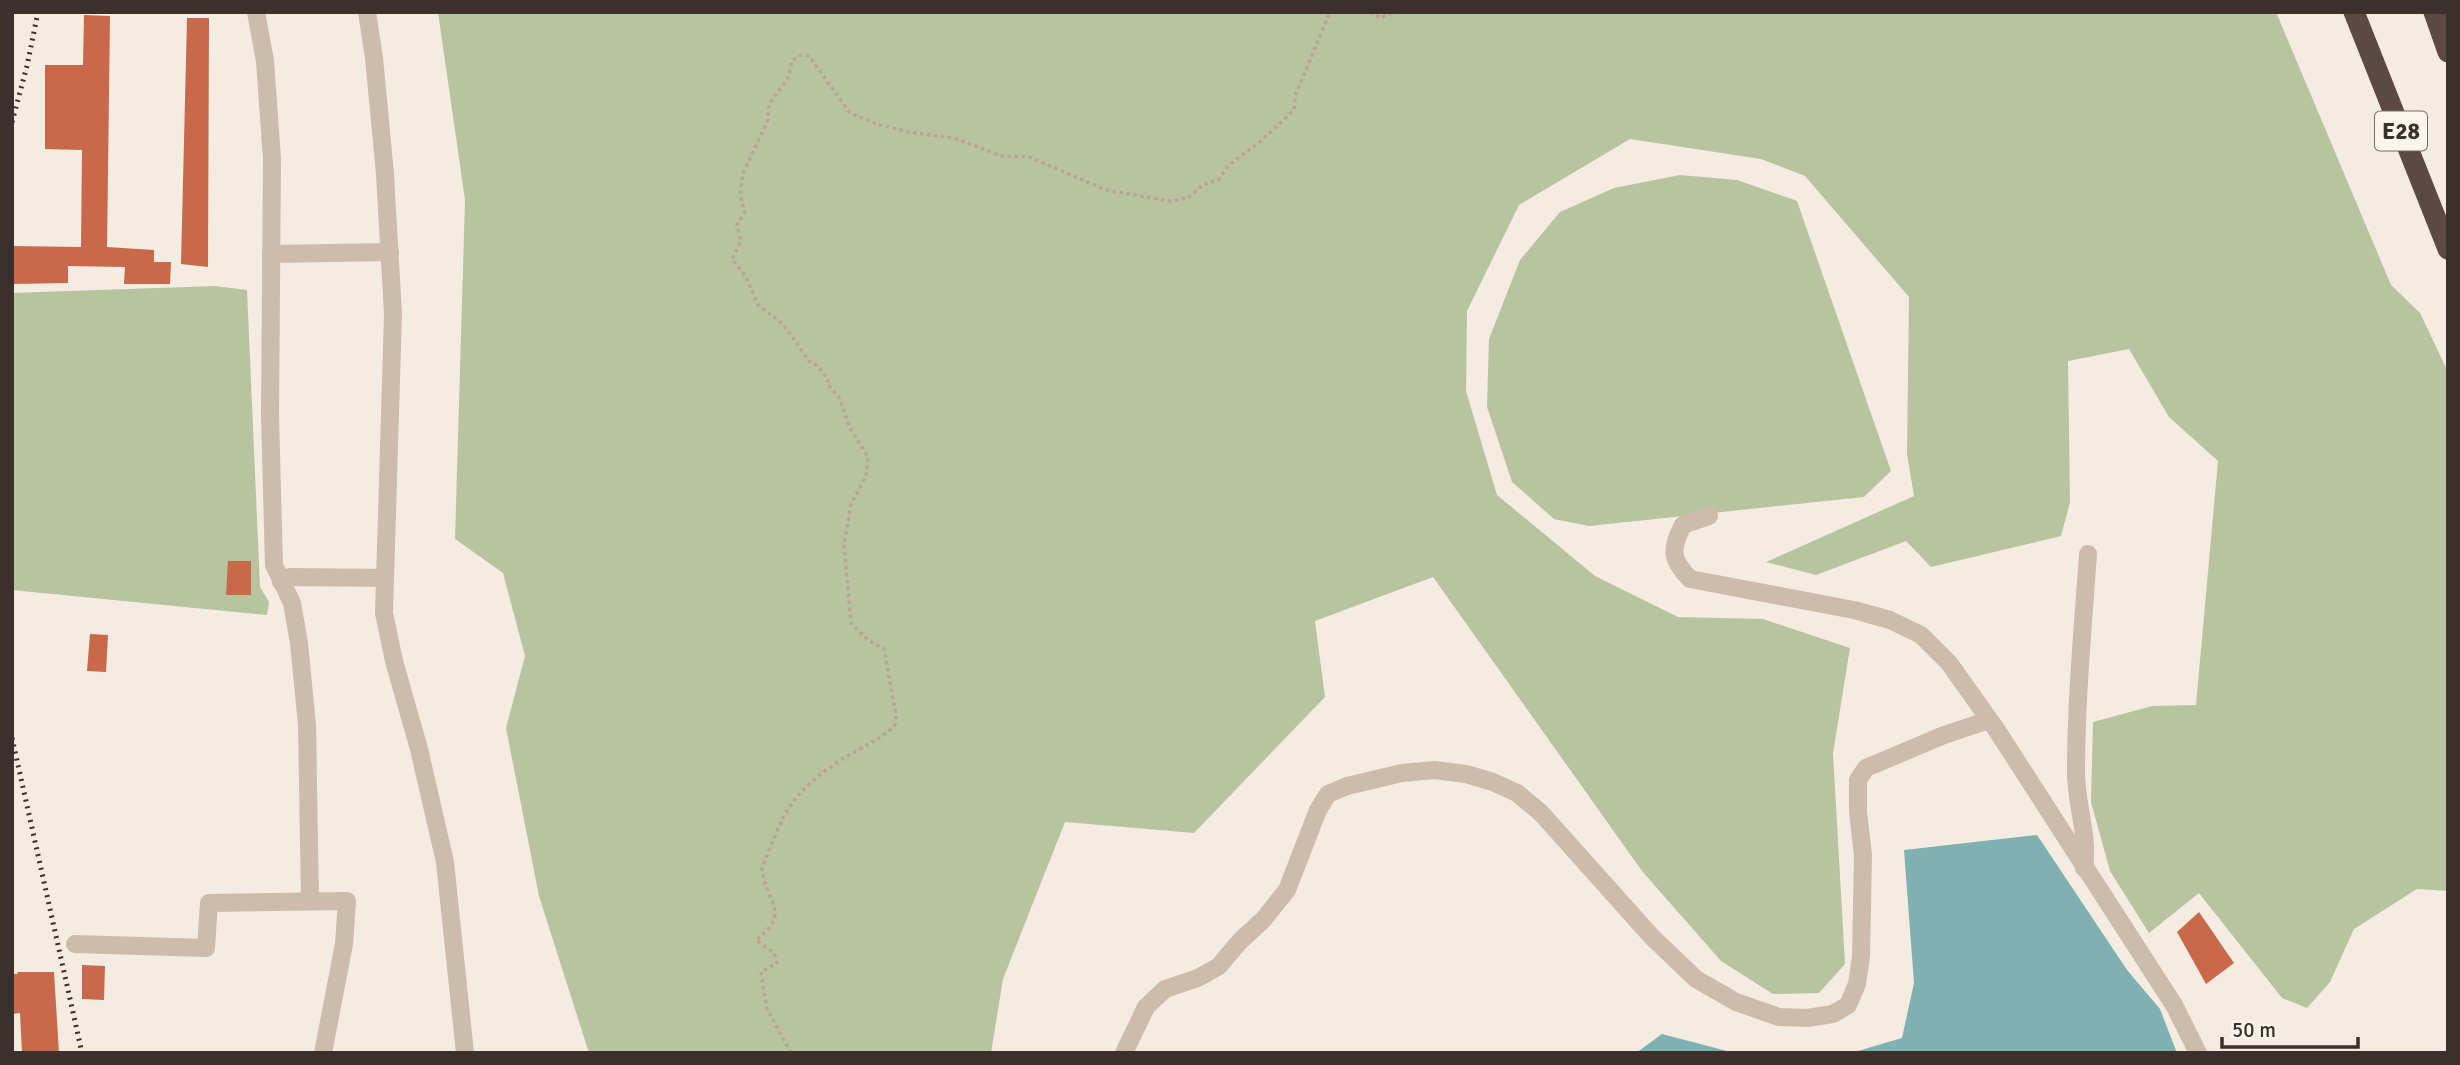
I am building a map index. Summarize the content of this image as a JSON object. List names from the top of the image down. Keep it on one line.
{"streets":{"highway":["E28"]},"scale_bar":"50 m"}
